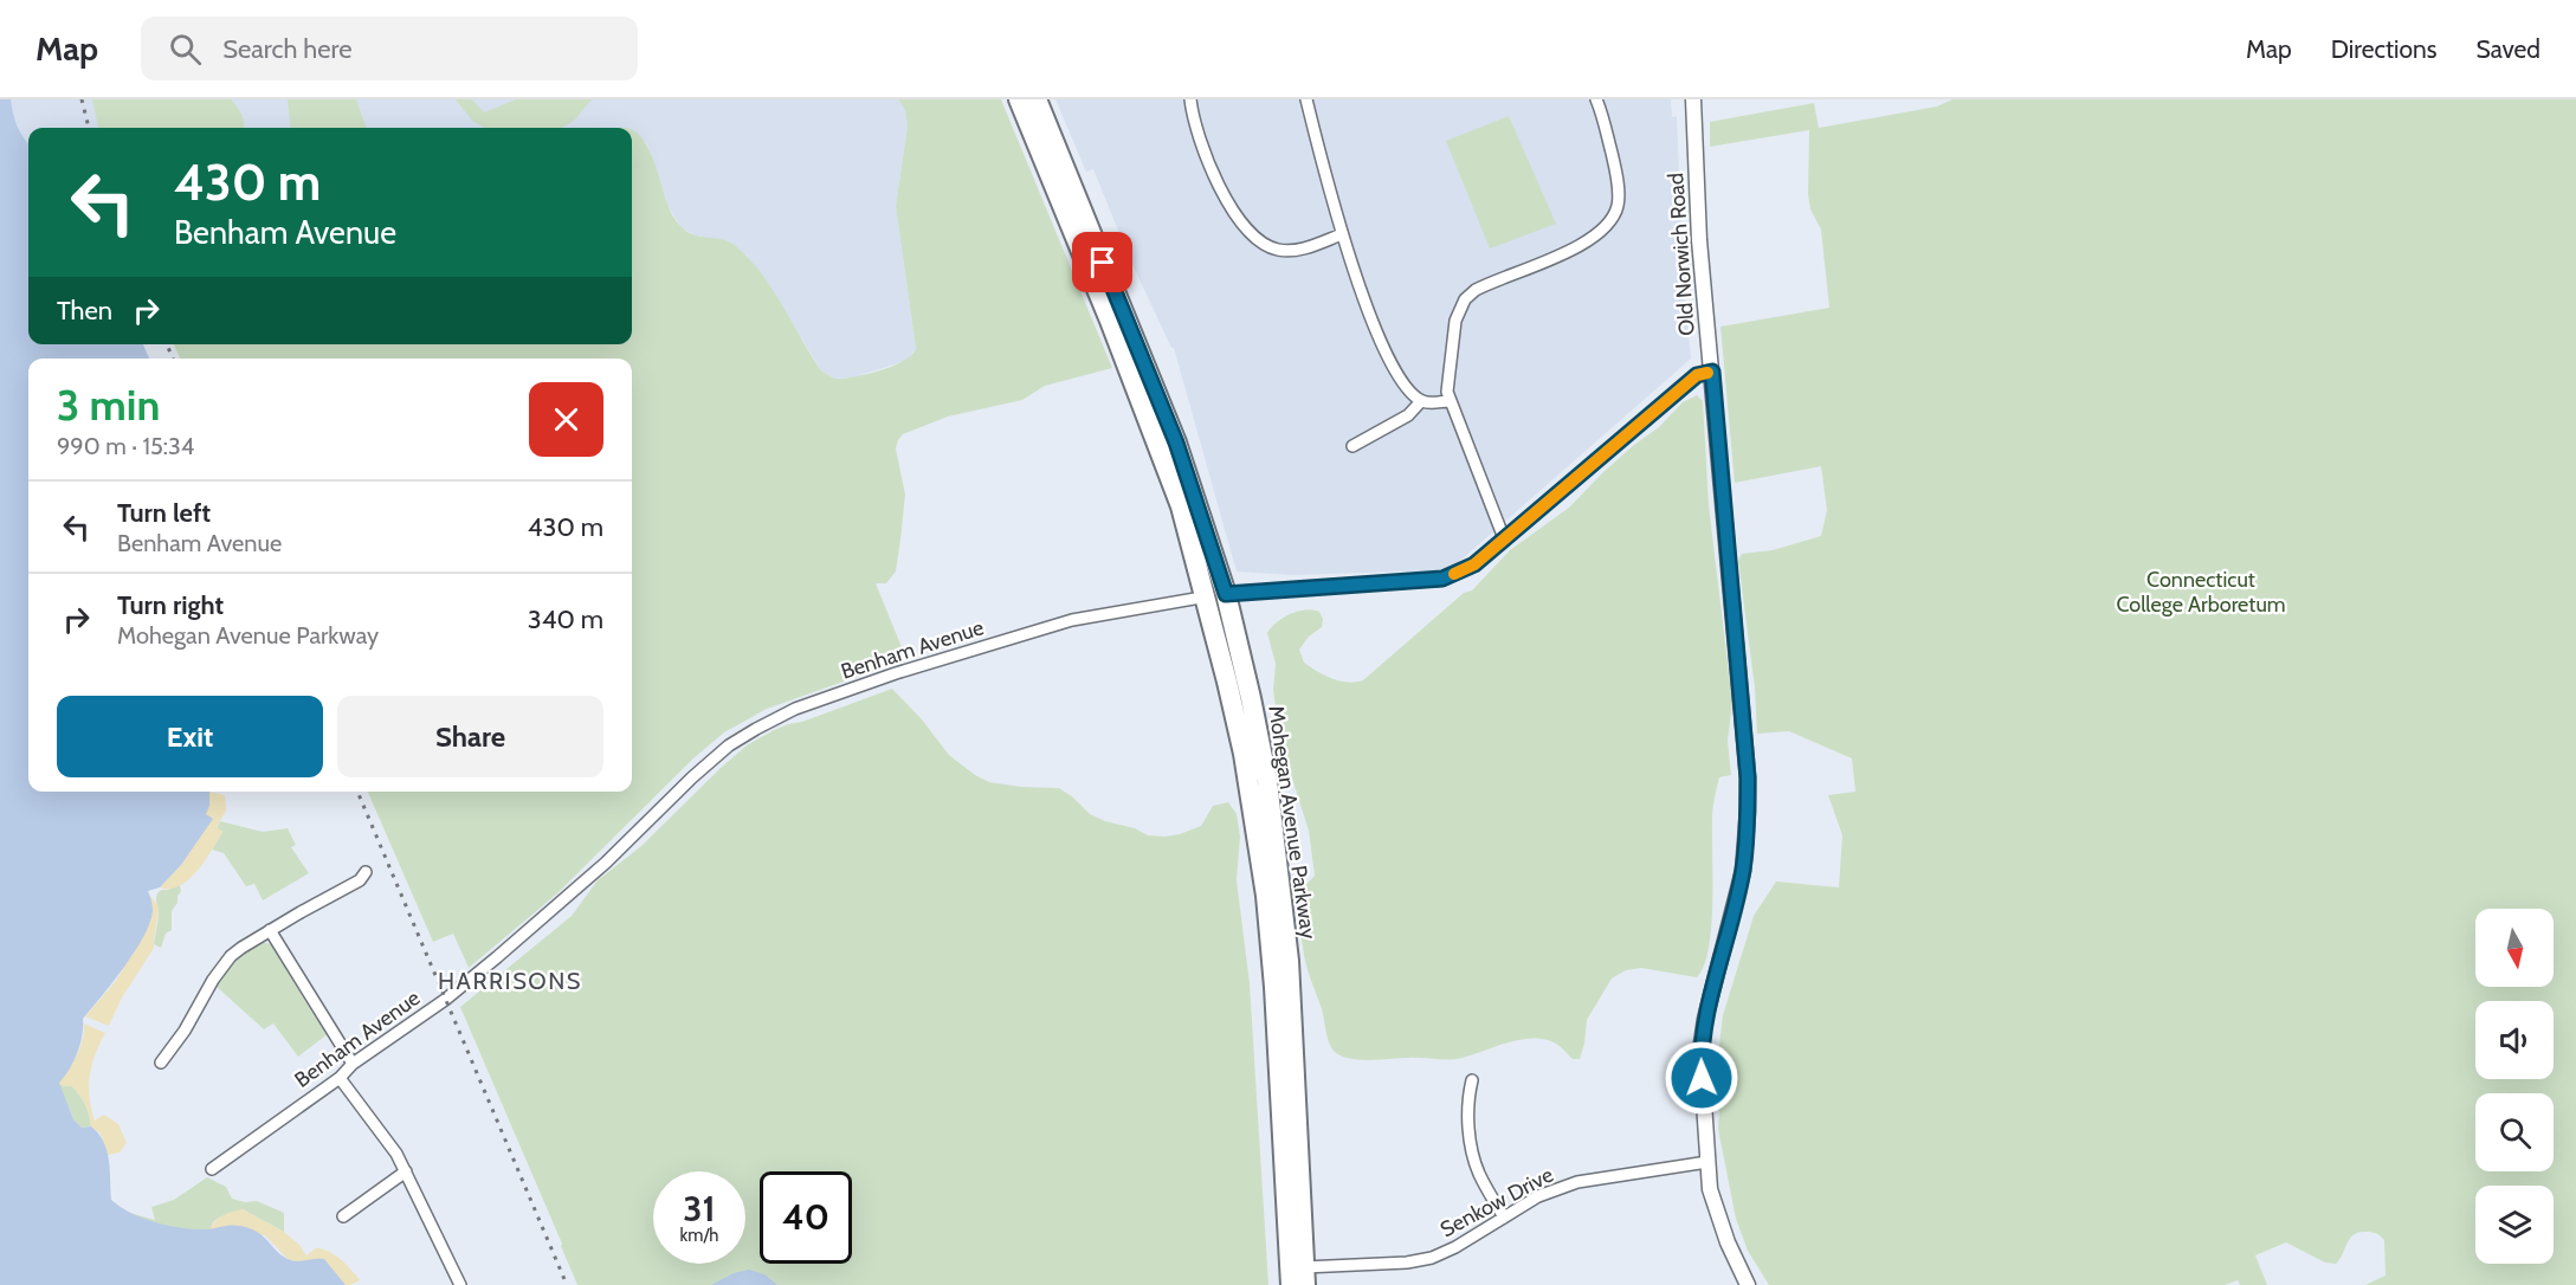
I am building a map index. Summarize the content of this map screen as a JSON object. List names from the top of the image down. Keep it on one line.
{"streets":{"highway":["Mohegan Avenue Parkway"],"street":["Old Norwich Road","Benham Avenue","Senkow Drive"]},"crossings":[["Old Norwich Road","Benham Avenue"],["Old Norwich Road","Senkow Drive"],["Benham Avenue","Mohegan Avenue Parkway"],["Mohegan Avenue Parkway","Senkow Drive"]],"districts":["HARRISONS"],"parks":["Connecticut College Arboretum"],"north":"bottom","page":{"header":"Map","search":"Search here","nav":["Map","Directions","Saved"],"turn":["430 m","Benham Avenue"],"then":"Then","heading":["3 min","990 m · 15:34"],"list":[{"name":"Turn left","note":"Benham Avenue","value":"430 m"},{"name":"Turn right","note":"Mohegan Avenue Parkway","value":"340 m"}],"buttons":["Exit","Share"],"speed":"31 km/h","limit":"40"}}
